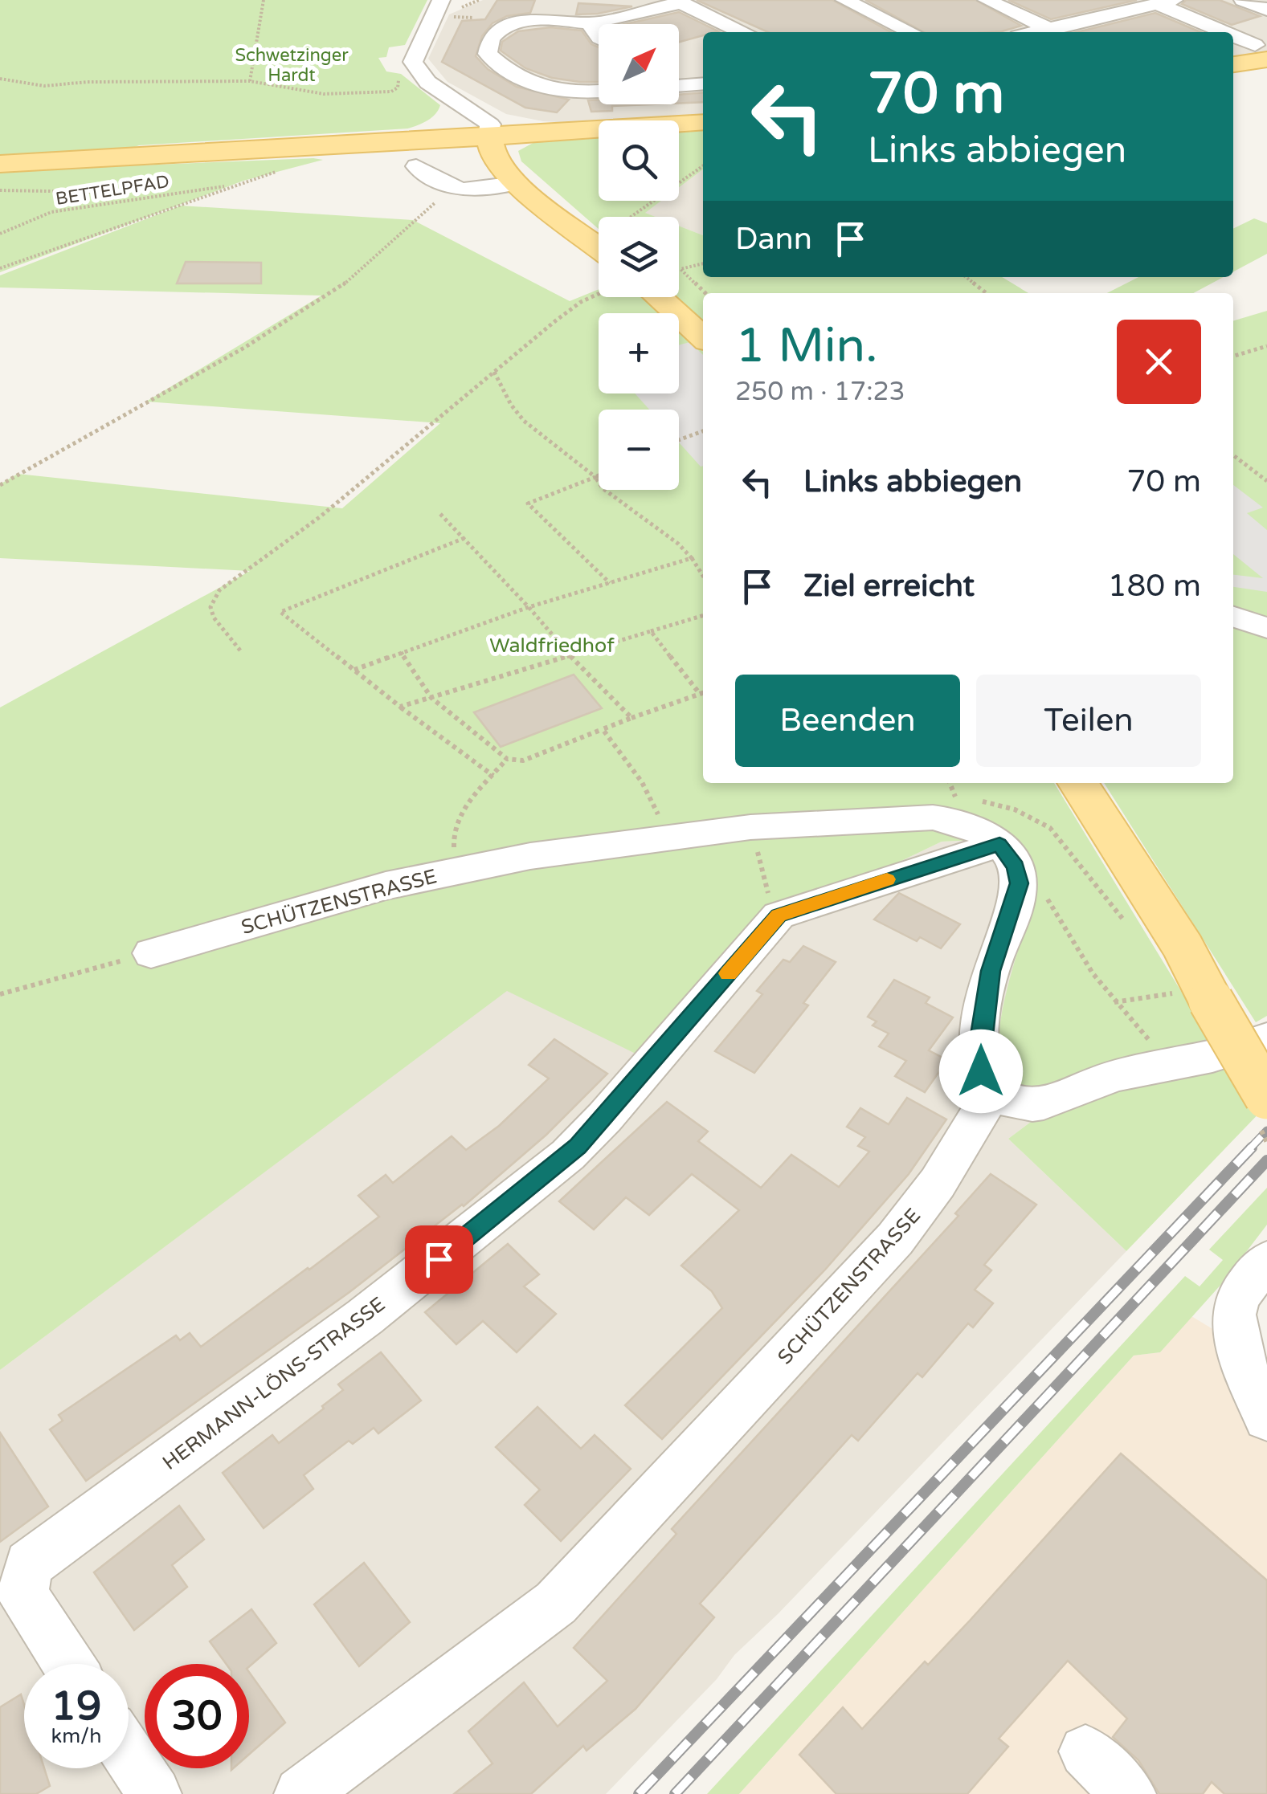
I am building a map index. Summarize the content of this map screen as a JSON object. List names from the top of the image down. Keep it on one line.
{"streets":{"street":["SCHÜTZENSTRASSE","HERMANN-LÖNS-STRASSE"],"path":["BETTELPFAD"]},"parks":["Schwetzinger Hardt","Waldfriedhof"],"north":"top right","page":{"map_buttons":["+","−"],"turn":["70 m","Links abbiegen"],"then":"Dann","heading":["1 Min.","250 m · 17:23"],"list":[{"name":"Links abbiegen","value":"70 m"},{"name":"Ziel erreicht","value":"180 m"}],"buttons":["Beenden","Teilen"],"speed":"19 km/h","limit":"30"}}
